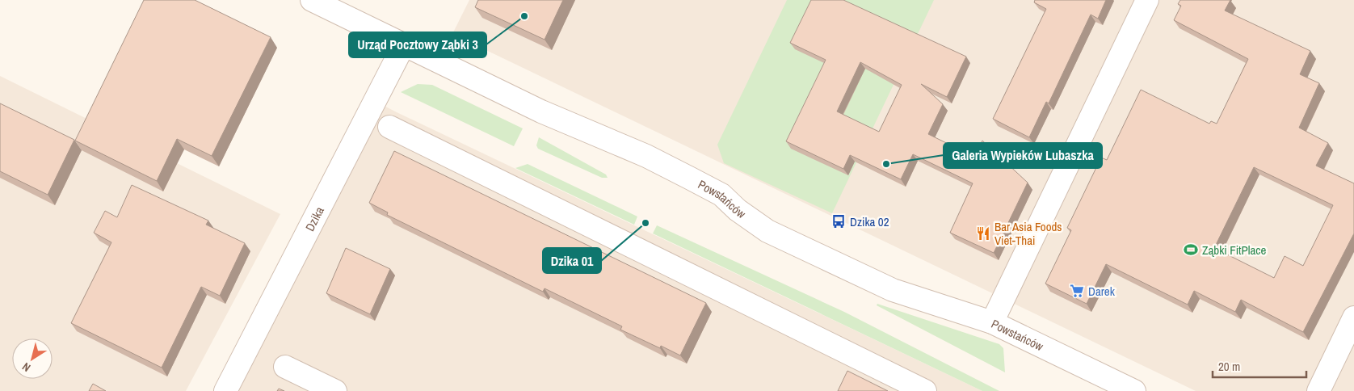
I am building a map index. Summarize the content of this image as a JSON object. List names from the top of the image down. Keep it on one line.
{"streets":{"street":["Powstańców","Dzika"]},"crossings":[["Powstańców","Dzika"]],"places":{"other":["Urząd Pocztowy Ząbki 3","Galeria Wypieków Lubaszka","Dzika 01"],"bus stop":["Dzika 02"],"restaurant":["Bar Asia Foods Viet-Thai"],"sports":["Ząbki FitPlace"],"supermarket":["Darek"]},"scale_bar":"20 m","north":"bottom left"}
